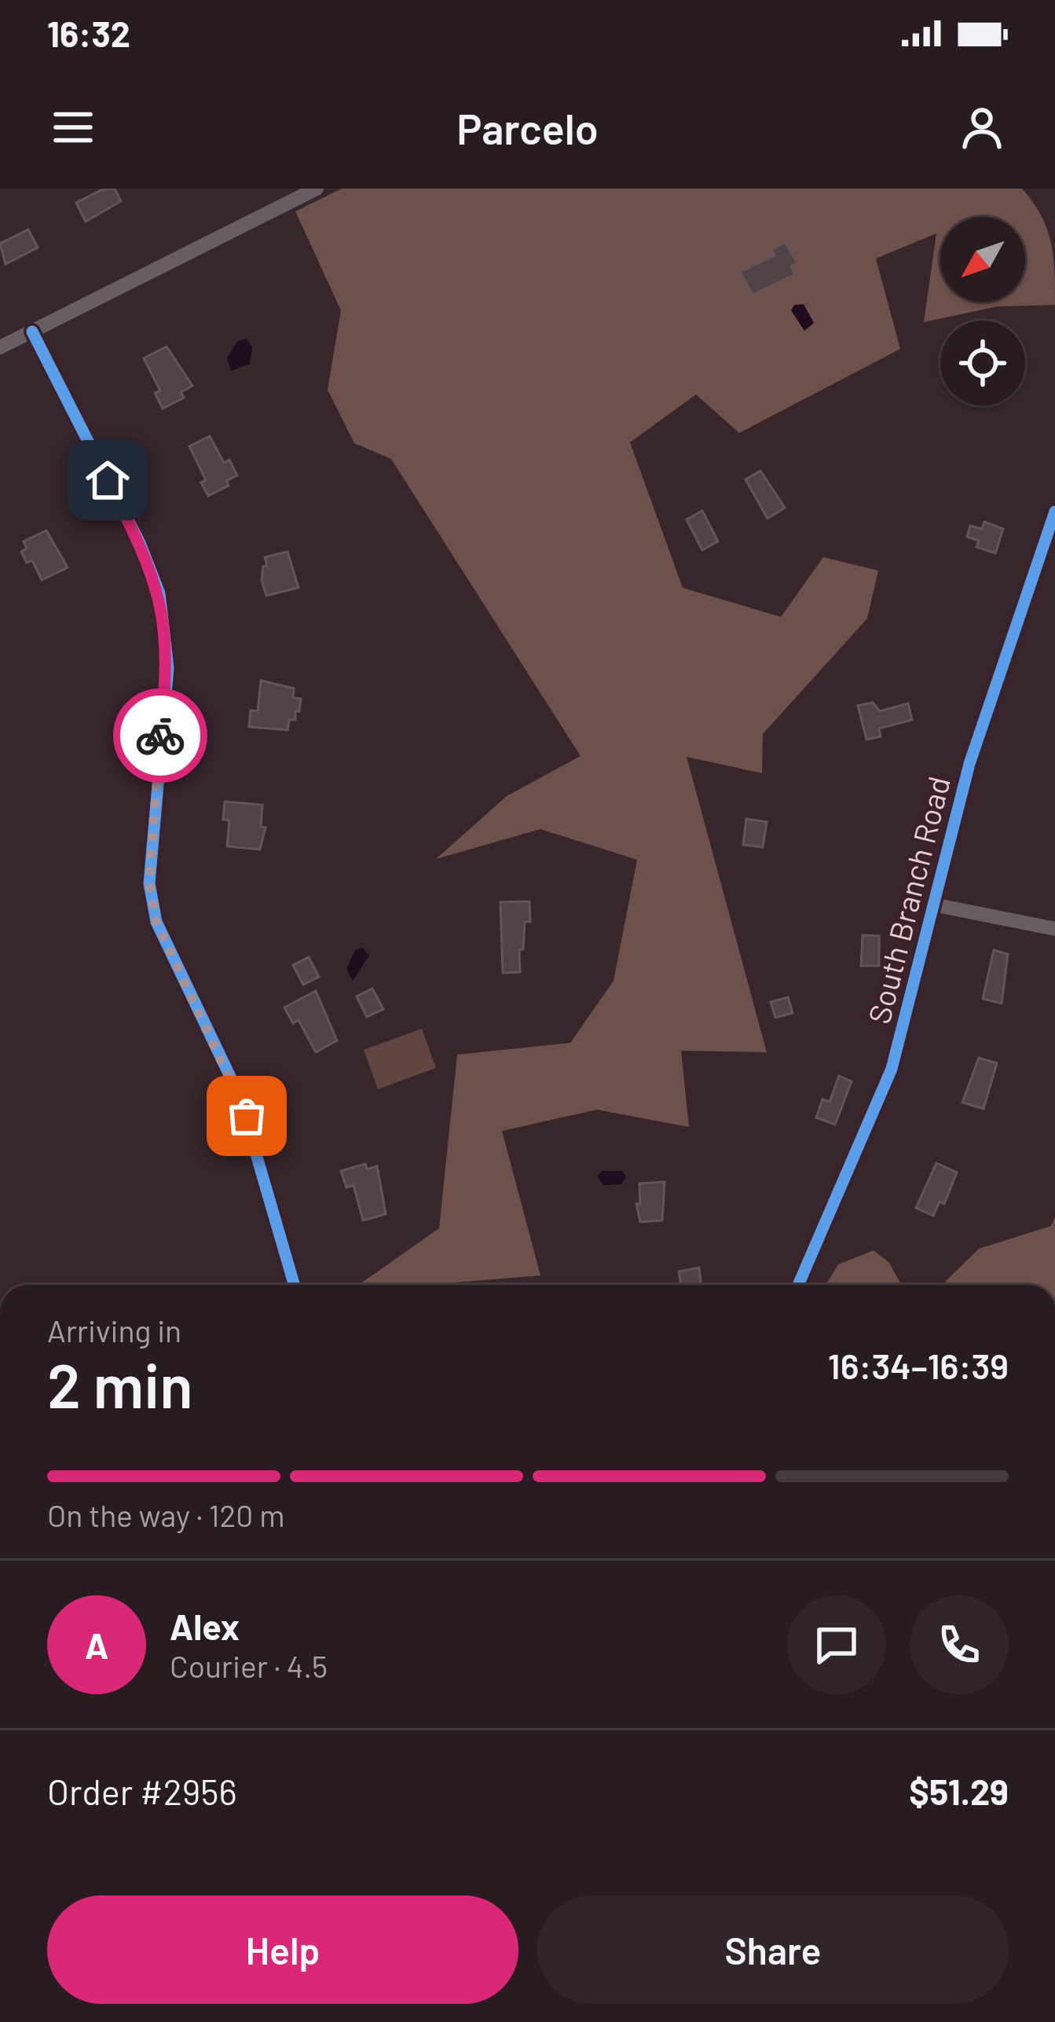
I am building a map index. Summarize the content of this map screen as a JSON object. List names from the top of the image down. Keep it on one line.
{"streets":{"street":["South Branch Road"]},"north":"bottom left","page":{"status":"16:32","header":"Parcelo","heading":["2 min","Arriving in","16:34–16:39"],"panel":["Alex","Courier · 4.5","Order #2956","$51.29"],"bar":"On the way · 120 m","round":"A","buttons":["Help","Share"]}}
